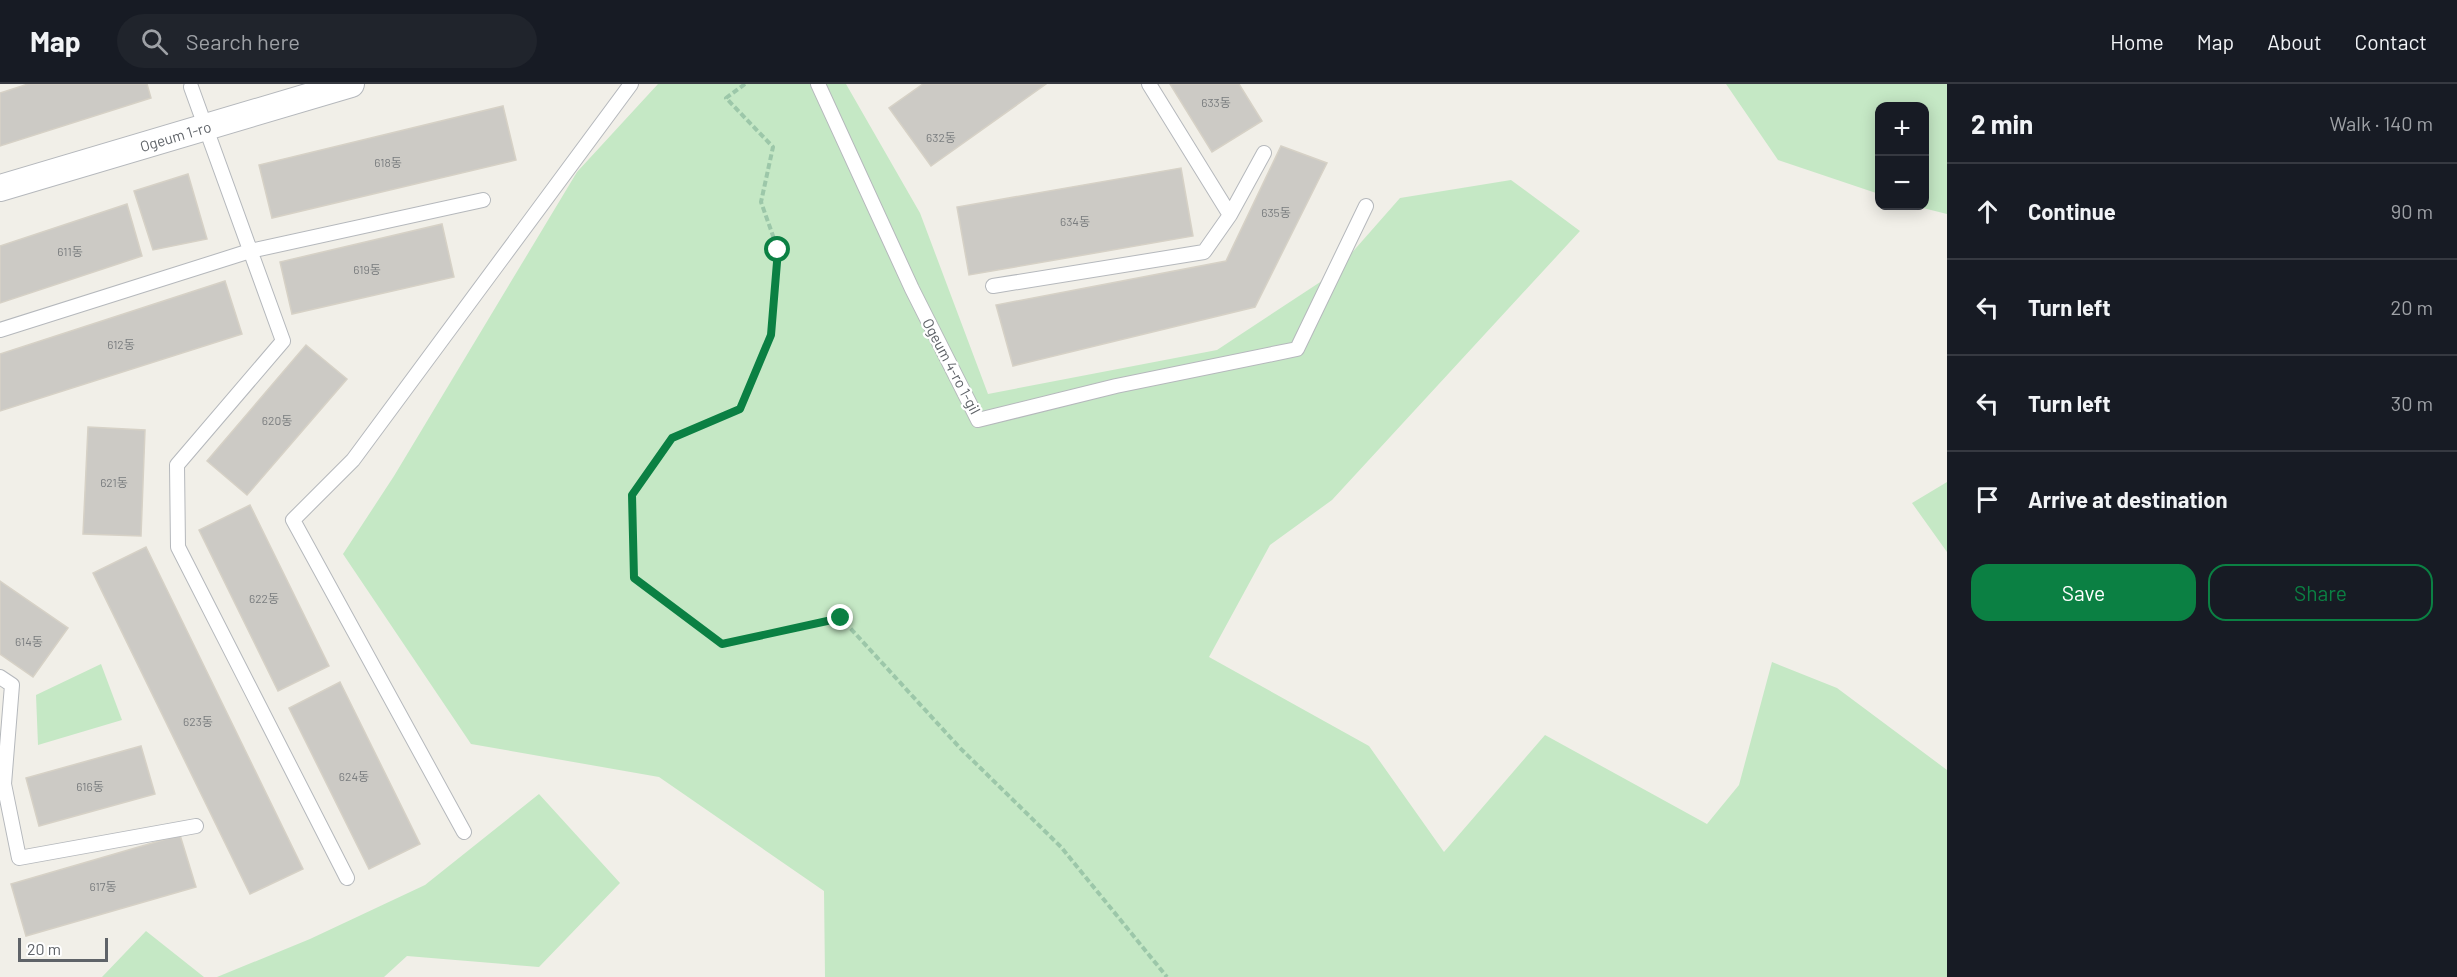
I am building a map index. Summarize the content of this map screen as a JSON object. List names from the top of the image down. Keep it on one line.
{"streets":{"street":["Ogeum 1-ro"],"lane":["Ogeum 4-ro 1-gil"]},"house_numbers":["633동","632동","618동","635동","634동","611동","619동","612동","620동","621동","622동","614동","623동","624동","616동","617동"],"scale_bar":"20 m","page":{"header":"Map","search":"Search here","nav":["Home","Map","About","Contact"],"heading":["2 min","Walk · 140 m"],"map_buttons":["+","−"],"list":[["Continue","90 m"],["Turn left","20 m"],["Turn left","30 m"],"Arrive at destination"],"buttons":["Save","Share"],"scale":"20 m"}}
